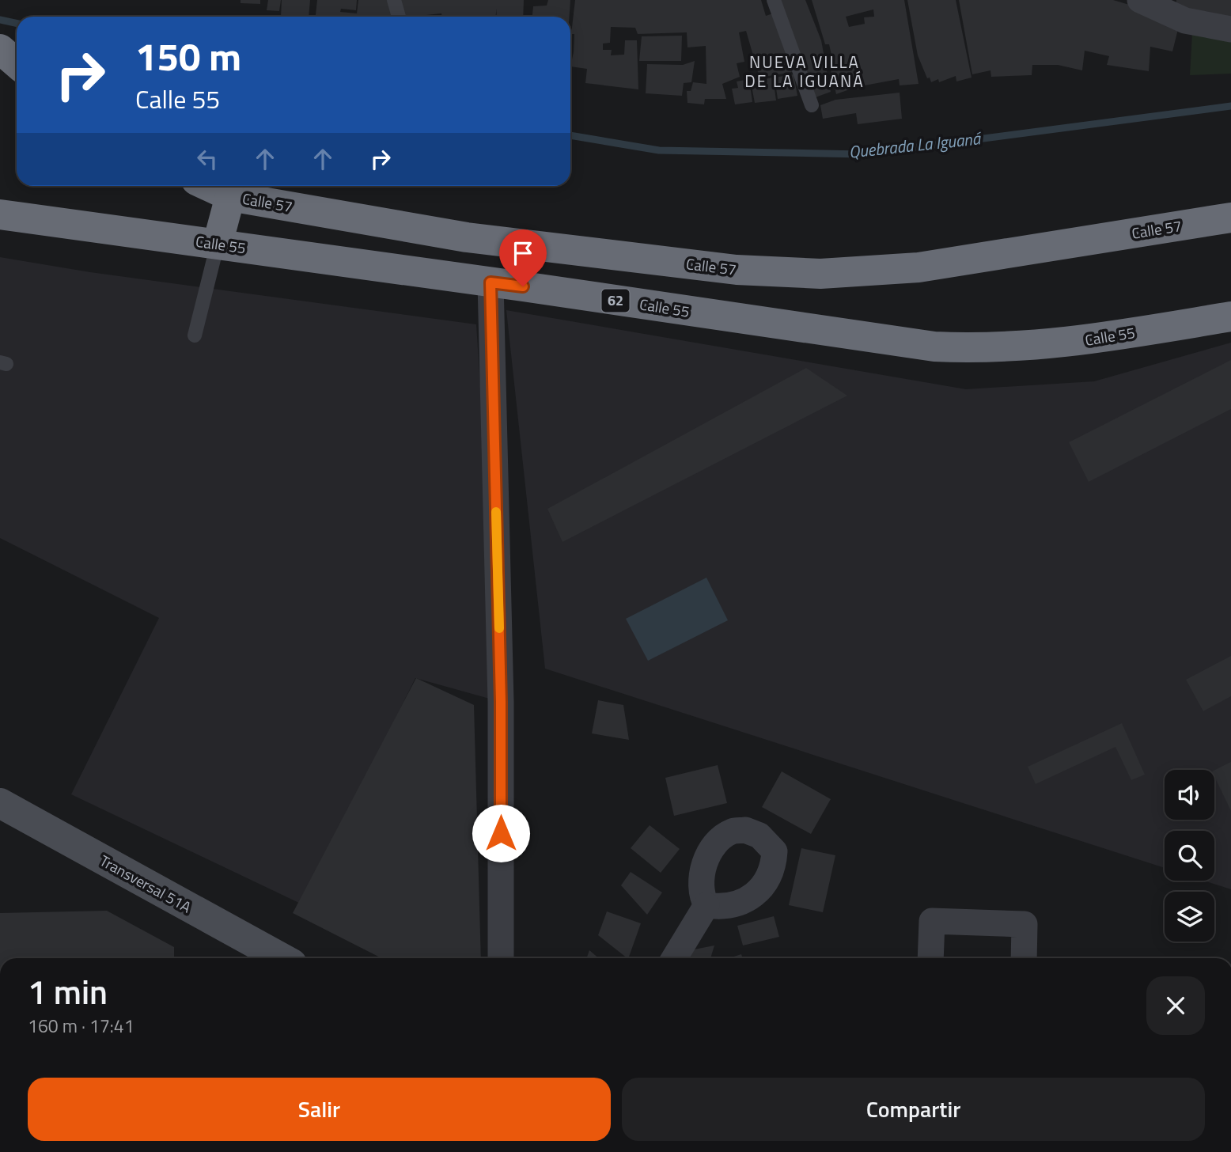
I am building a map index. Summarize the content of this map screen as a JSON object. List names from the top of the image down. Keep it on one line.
{"streets":{"highway":["Calle 57","Calle 55","62"],"main road":["Transversal 51A"]},"districts":["NUEVA VILLA DE LA IGUANÁ"],"water":["Quebrada La Iguaná"],"page":{"turn":["150 m","Calle 55"],"heading":["1 min","160 m · 17:41"],"buttons":["Salir","Compartir"]}}
